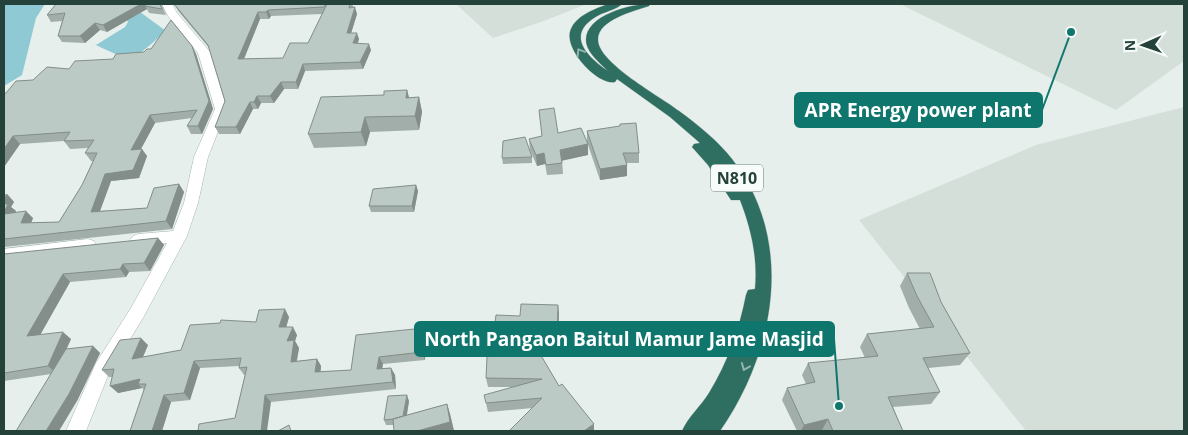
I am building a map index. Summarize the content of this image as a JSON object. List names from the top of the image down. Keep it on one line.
{"streets":{"highway":["N810"]},"places":["APR Energy power plant","North Pangaon Baitul Mamur Jame Masjid"],"north":"left"}
